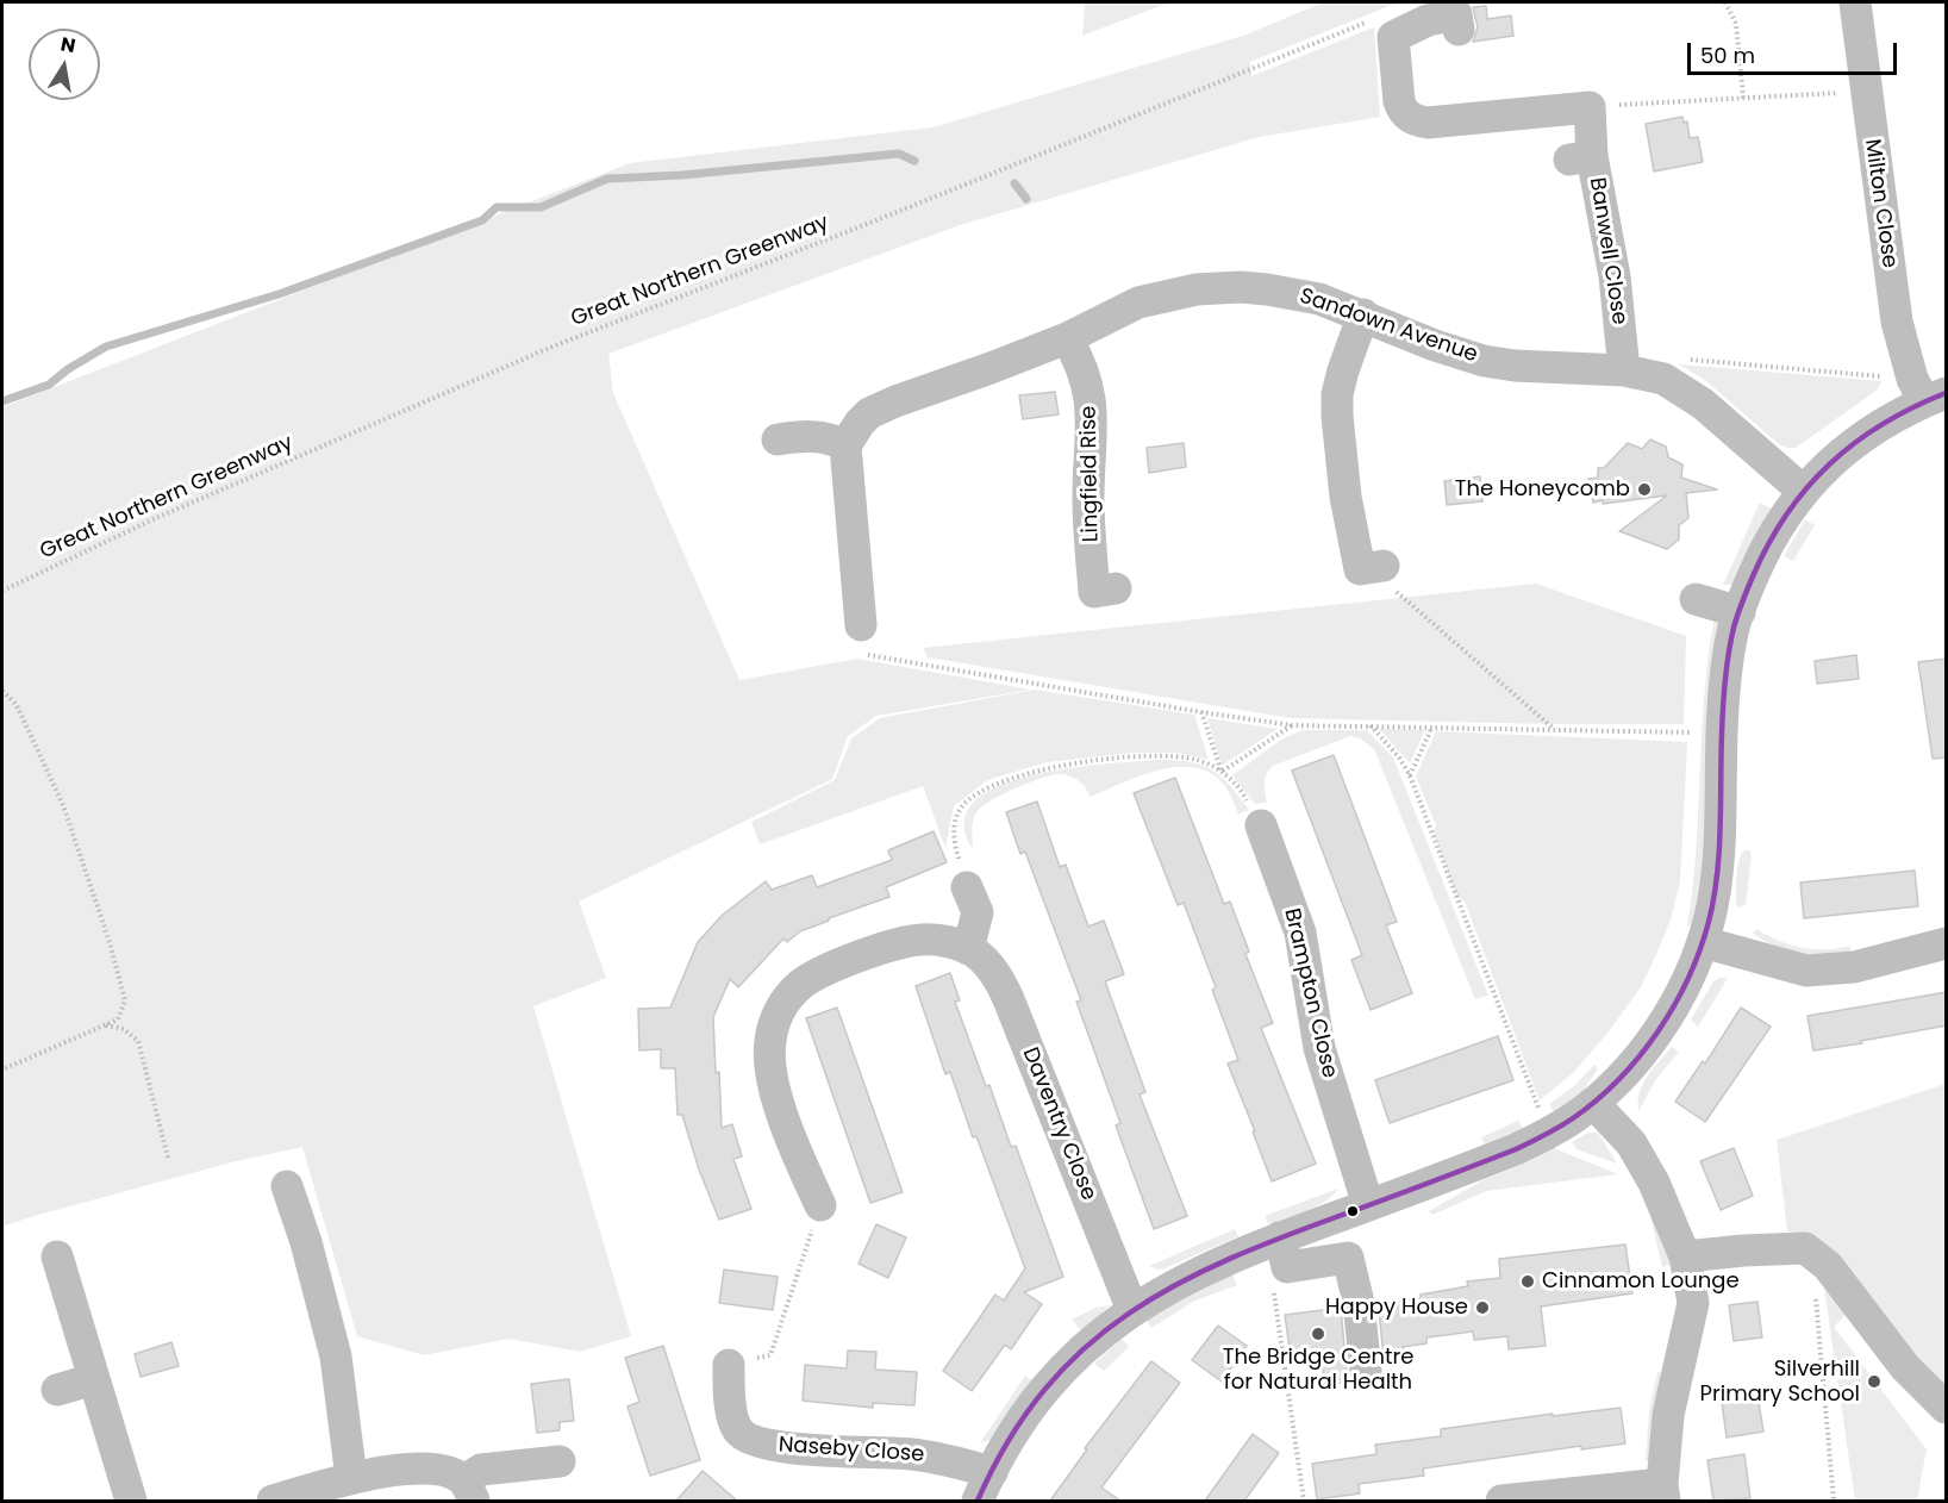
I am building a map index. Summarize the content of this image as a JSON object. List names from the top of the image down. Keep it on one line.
{"streets":{"street":["Milton Close","Banwell Close","Sandown Avenue","Lingfield Rise","Brampton Close","Daventry Close","Naseby Close"],"path":["Great Northern Greenway"]},"crossings":[["Banwell Close","Sandown Avenue"],["Sandown Avenue","Lingfield Rise"]],"places":["The Honeycomb","Cinnamon Lounge","Happy House","The Bridge Centre for Natural Health","Silverhill Primary School"],"scale_bar":"50 m","north":"top"}
